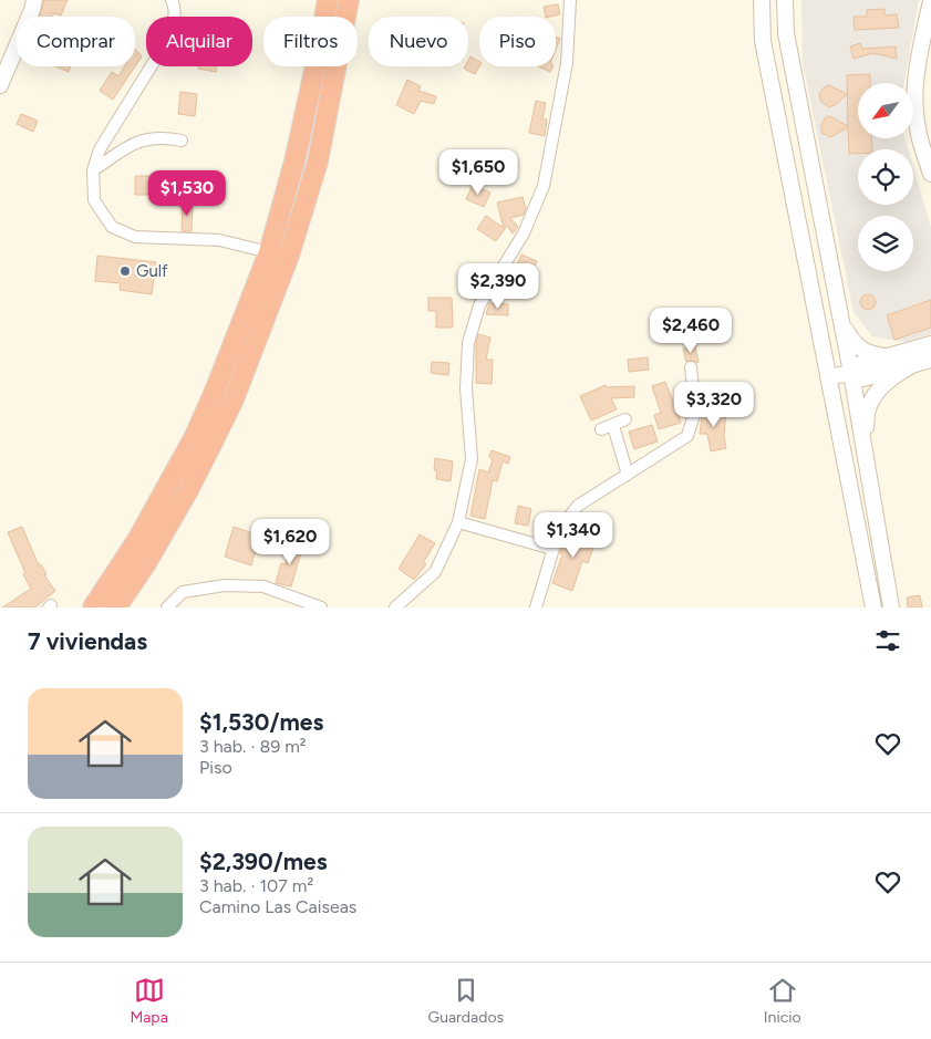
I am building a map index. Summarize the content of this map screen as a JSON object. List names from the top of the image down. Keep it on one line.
{"places":["Gulf"],"north":"bottom left","page":{"chip":["Comprar","Alquilar","Filtros","Nuevo","Piso"],"price":["$1,650","$1,530","$2,390","$2,460","$3,320","$1,340","$1,620"],"heading":"7 viviendas","list":[{"name":"$1,530/mes","note":"3 hab. · 89 m² · Piso"},{"name":"$2,390/mes","note":"3 hab. · 107 m² · Camino Las Caiseas"}],"tabs":["Mapa","Guardados","Inicio"]}}
